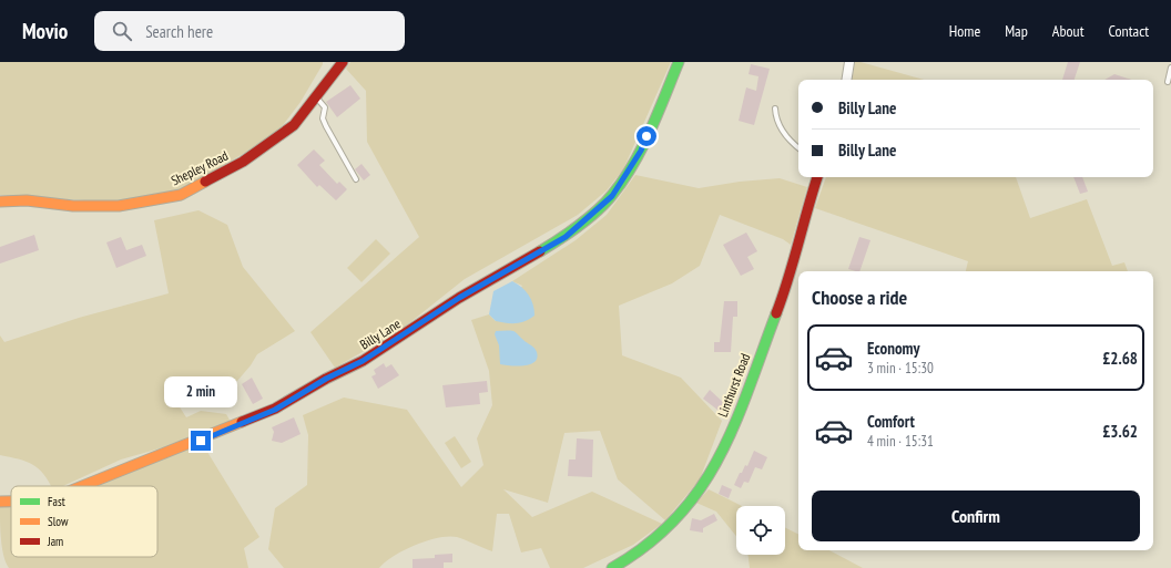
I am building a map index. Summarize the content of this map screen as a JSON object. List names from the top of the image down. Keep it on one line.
{"streets":{"street":["Shepley Road","Billy Lane","Linthurst Road"]},"legend":["Fast","Slow","Jam"],"page":{"header":"Movio","search":"Search here","nav":["Home","Map","About","Contact"],"banner":["Billy Lane","Billy Lane"],"heading":"Choose a ride","list":[{"name":"Economy","note":"3 min · 15:30","value":"£2.68"},{"name":"Comfort","note":"4 min · 15:31","value":"£3.62"}],"bubble":"2 min","buttons":"Confirm"}}
